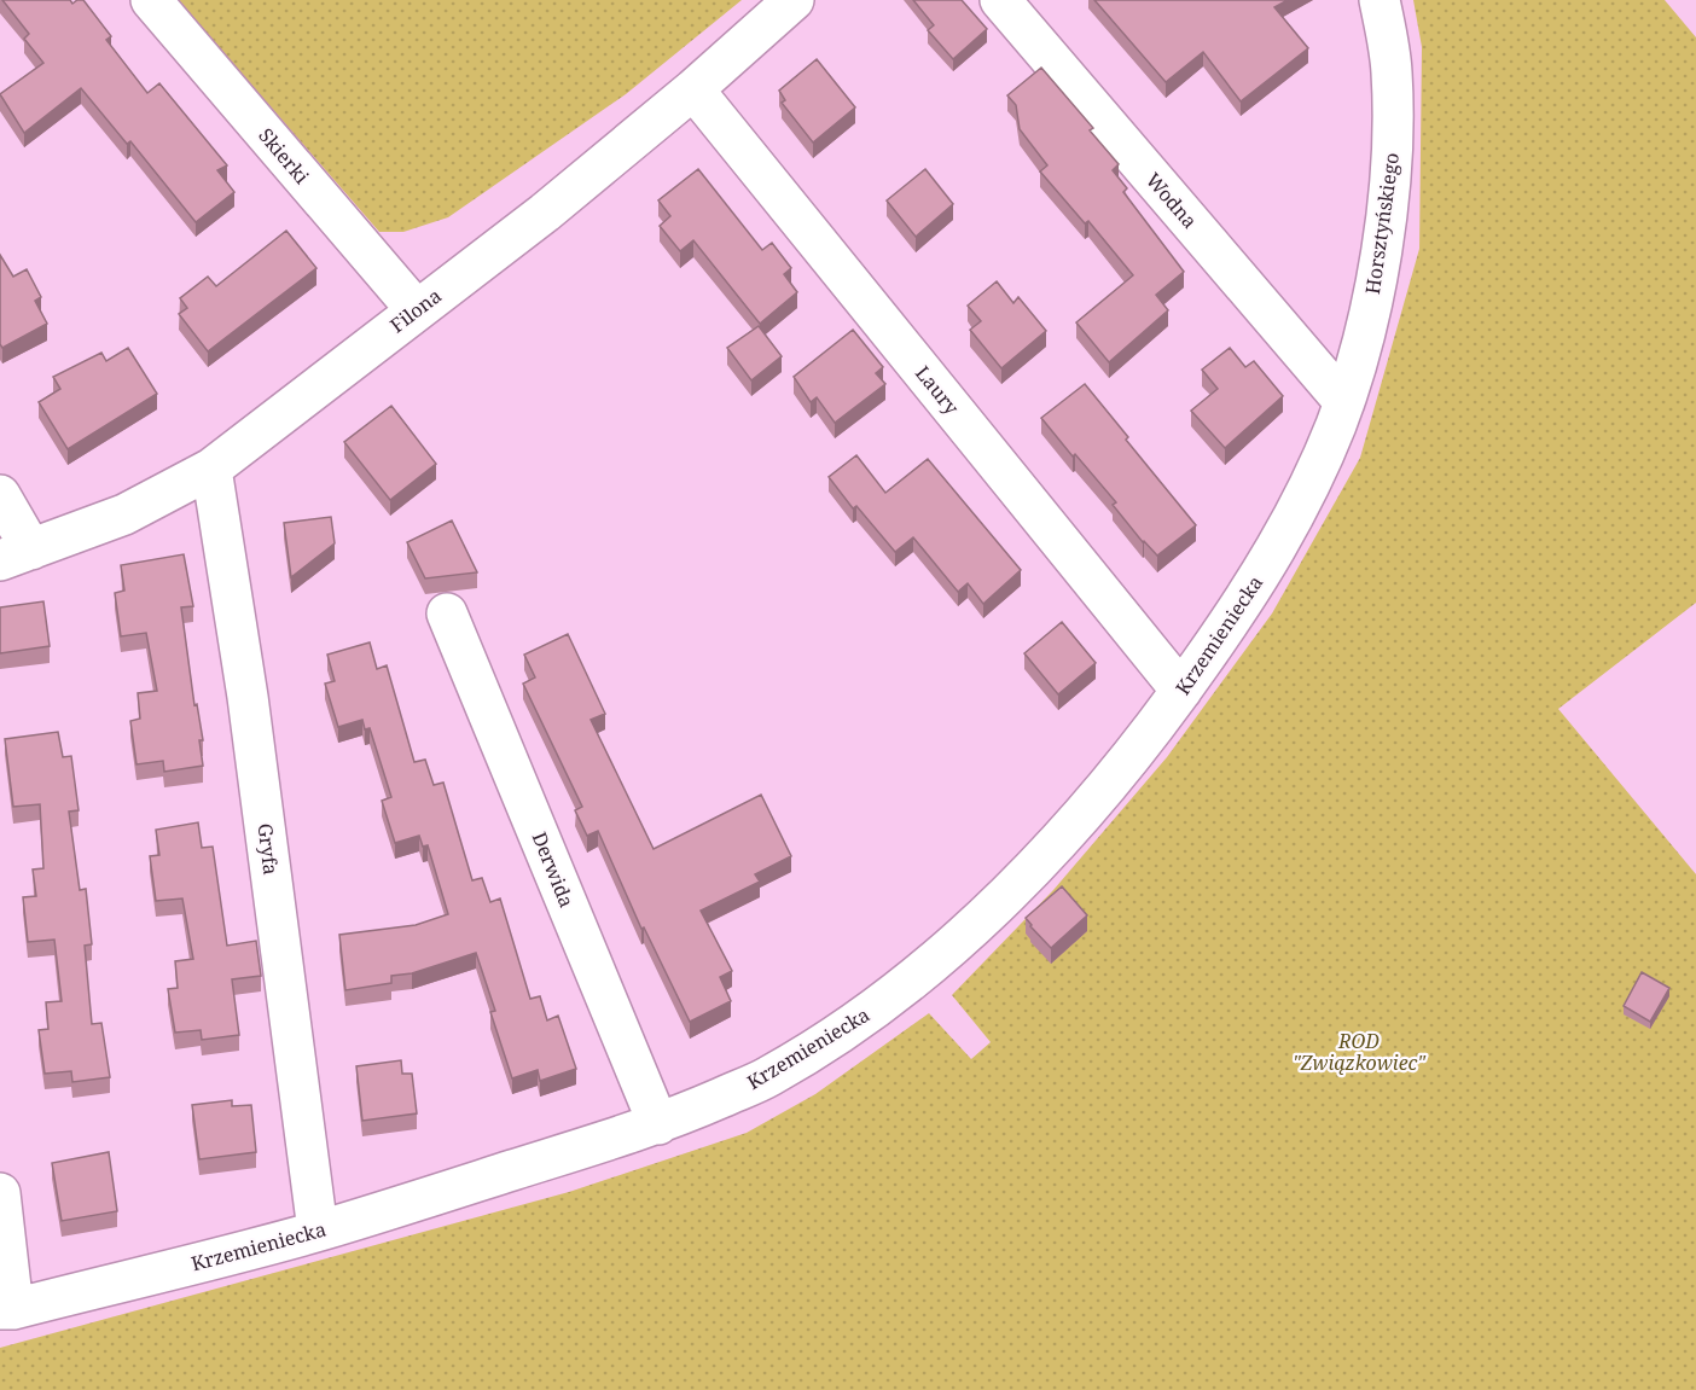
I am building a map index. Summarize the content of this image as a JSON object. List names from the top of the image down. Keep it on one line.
{"streets":{"street":["Skierki","Wodna","Horsztyńskiego","Filona","Laury","Krzemieniecka","Gryfa","Derwida"]},"crossings":[["Skierki","Filona"],["Wodna","Horsztyńskiego"],["Wodna","Krzemieniecka"],["Horsztyńskiego","Krzemieniecka"],["Filona","Laury"],["Filona","Gryfa"],["Laury","Krzemieniecka"],["Krzemieniecka","Gryfa"],["Krzemieniecka","Derwida"]],"parks":["ROD \"Związkowiec\""]}
